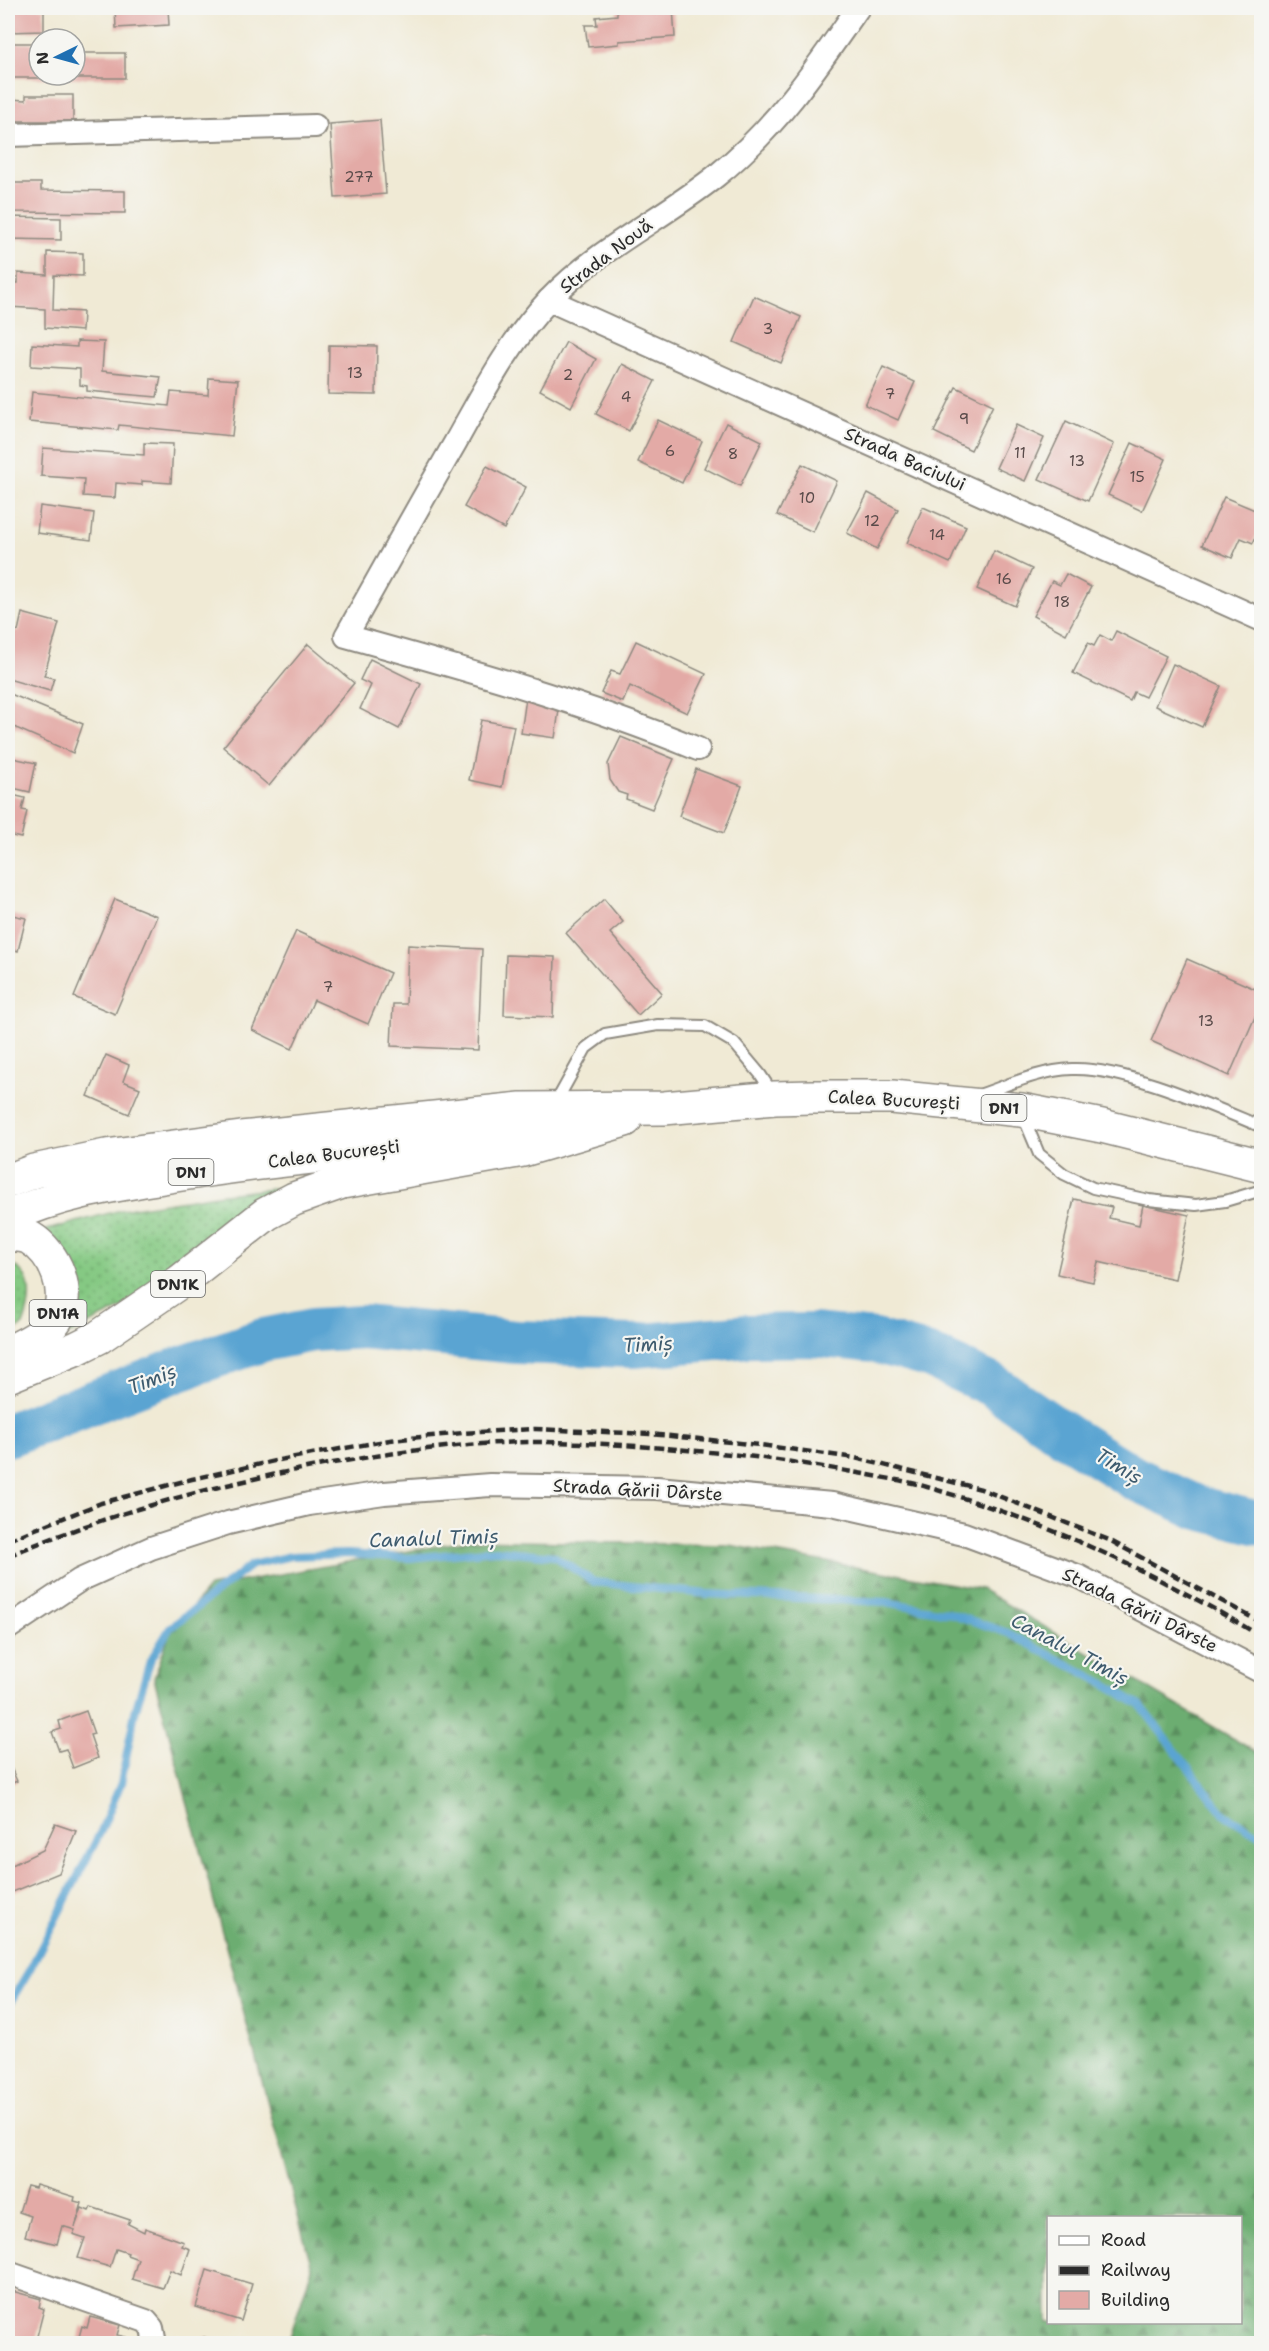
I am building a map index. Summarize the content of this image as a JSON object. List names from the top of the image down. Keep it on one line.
{"streets":{"main road":["Calea București","DN1","DN1K","DN1A"],"street":["Strada Nouă","Strada Baciului","Strada Gării Dârste"]},"crossings":[["Strada Nouă","Strada Baciului"],["Calea București","DN1K"]],"water":["Timiș","Canalul Timiș"],"house_numbers":["277","3","13","2","7","4","9","6","11","8","13","15","10","12","14","16","18","7","13"],"legend":["Road","Railway","Building"],"north":"left"}
